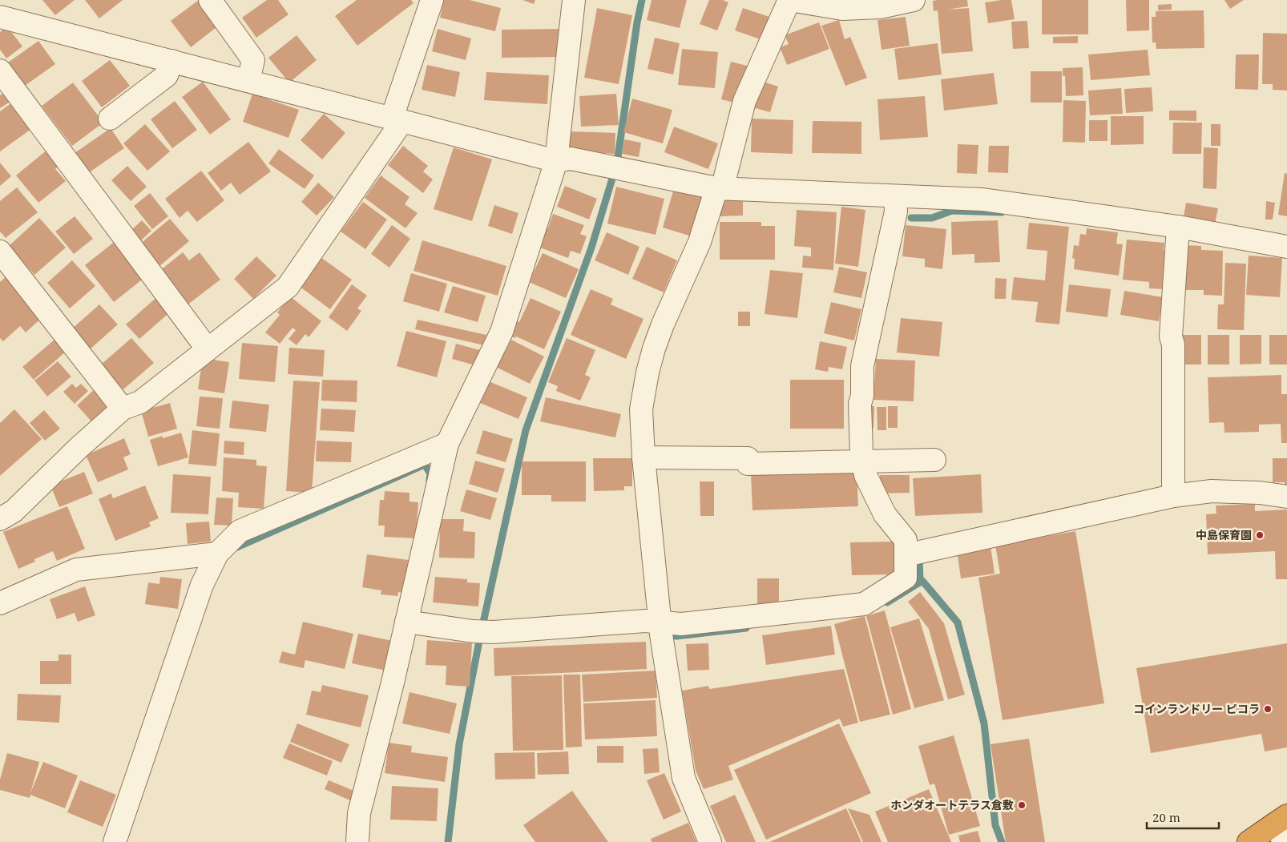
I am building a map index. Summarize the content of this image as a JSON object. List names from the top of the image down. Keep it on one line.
{"places":["中島保育園","コインランドリー ピコラ","ホンダオートテラス倉敷"],"scale_bar":"20 m"}
